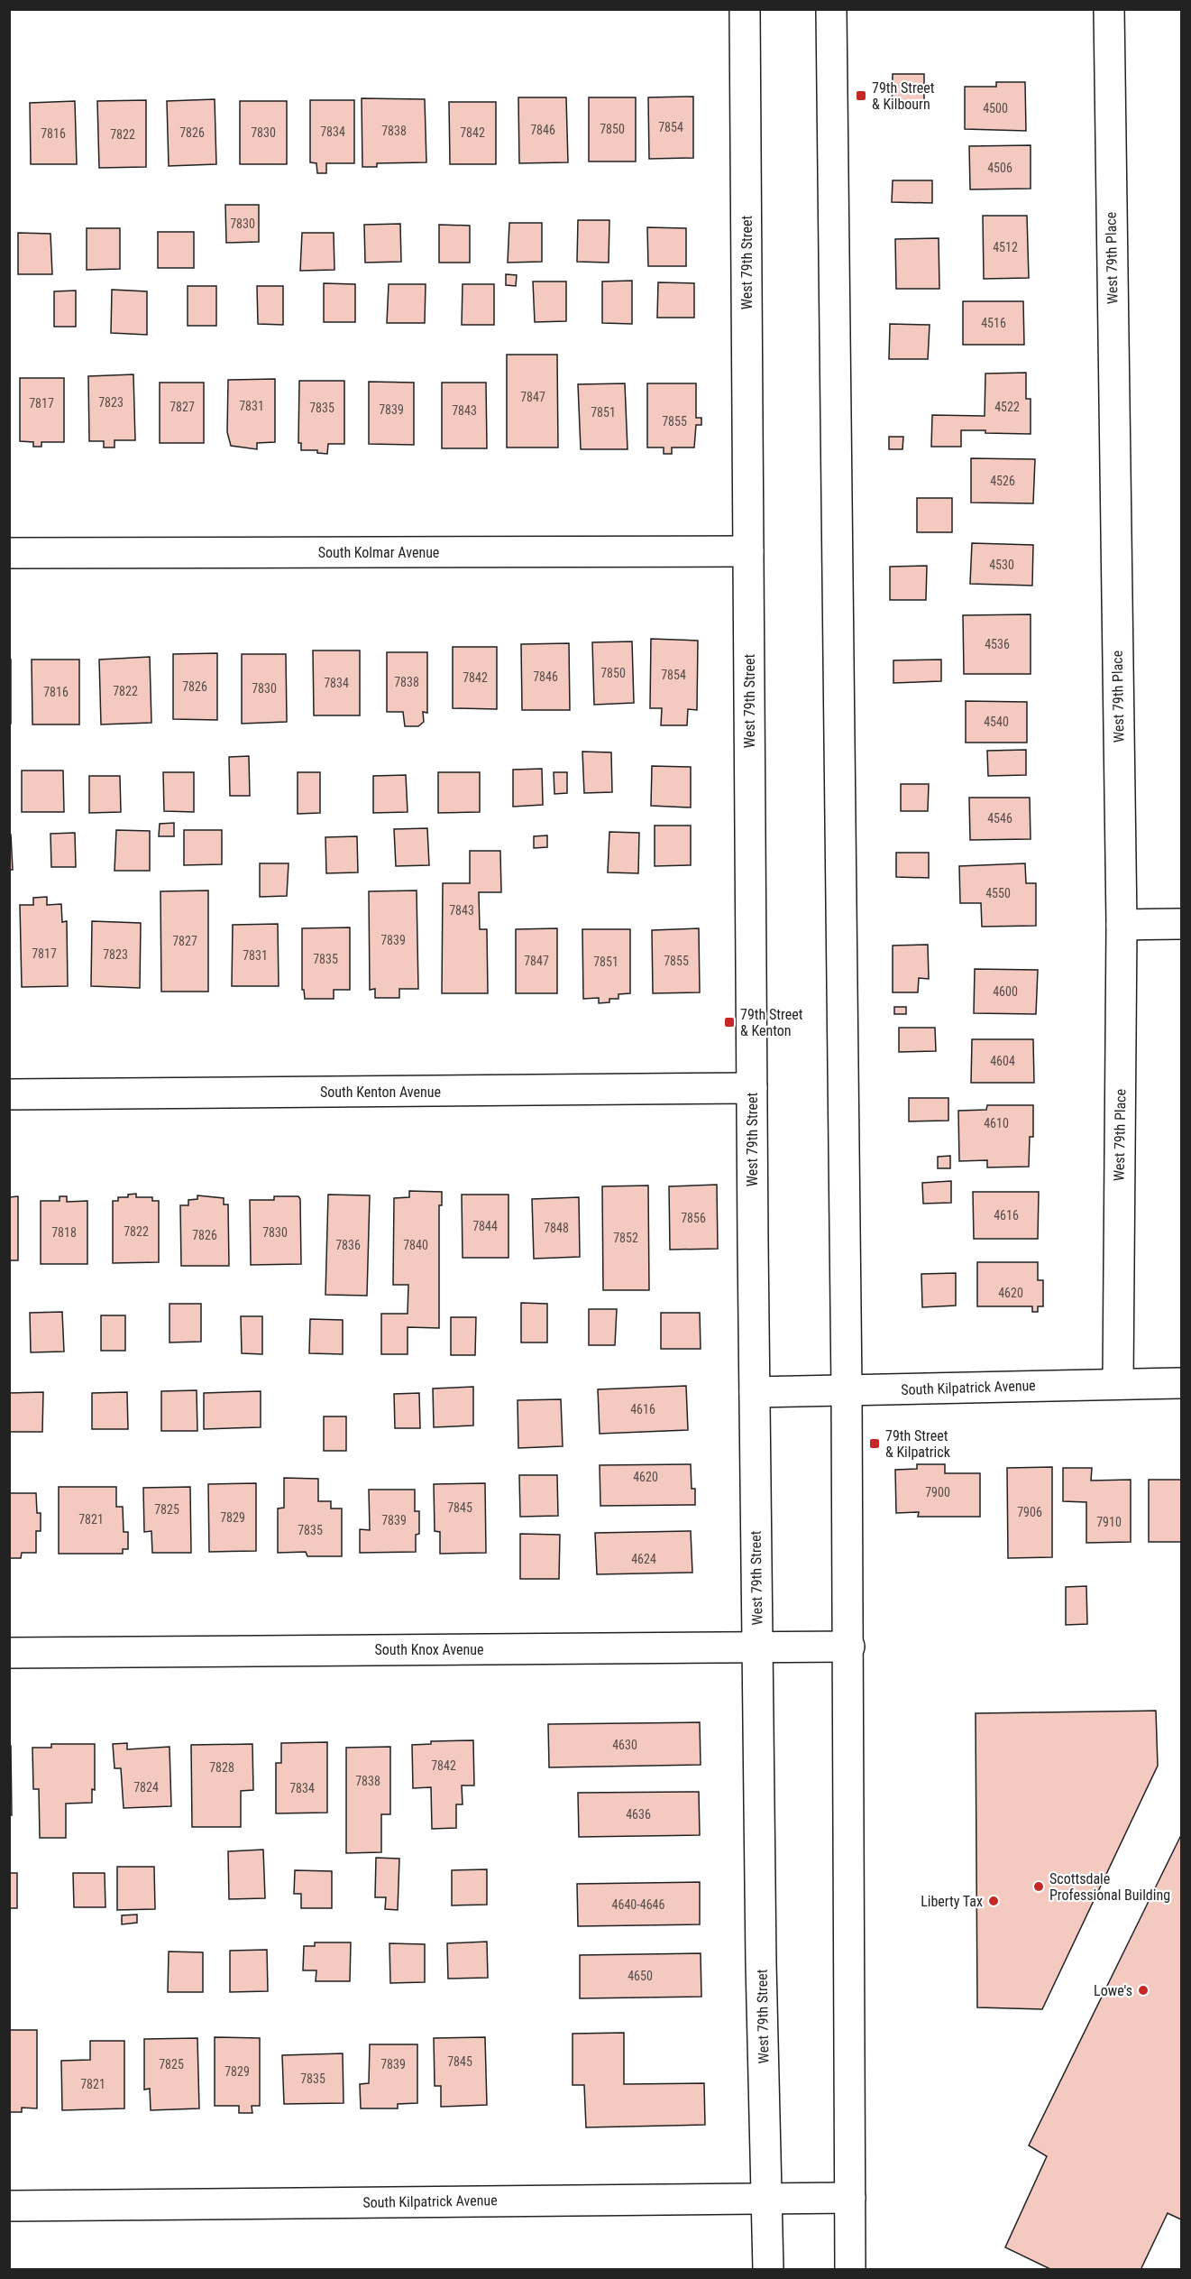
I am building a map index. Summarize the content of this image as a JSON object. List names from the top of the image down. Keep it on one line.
{"streets":{"street":["West 79th Place","West 79th Street","South Kolmar Avenue","South Kenton Avenue","South Kilpatrick Avenue","South Knox Avenue"]},"crossings":[["West 79th Place","South Kilpatrick Avenue"],["West 79th Street","South Kolmar Avenue"],["West 79th Street","South Kenton Avenue"],["West 79th Street","South Kilpatrick Avenue"],["West 79th Street","South Knox Avenue"]],"places":{"transit":["79th Street & Kilbourn","79th Street & Kenton","79th Street & Kilpatrick"],"other":["Scottsdale Professional Building","Liberty Tax","Lowe's"]},"house_numbers":["4500","7854","7850","7846","7838","7834","7826","7830","7842","7816","7822","4506","7830","4512","4516","7847","7823","7817","7831","7827","4522","7835","7839","7843","7851","7855","4526","4530","4536","7850","7854","7846","7842","7838","7834","7826","7830","7822","7816","4540","4546","4550","7843","7839","7827","7817","7823","7831","7835","7847","7855","7851","4600","4604","4610","4616","7856","7844","7848","7822","7818","7830","7826","7852","7836","7840","4620","4616","4620","7900","7845","7825","7906","7829","7821","7839","7910","7835","4624","4630","7842","7828","7838","7824","7834","4636","4640-4646","4650","7845","7825","7839","7829","7835","7821"]}
